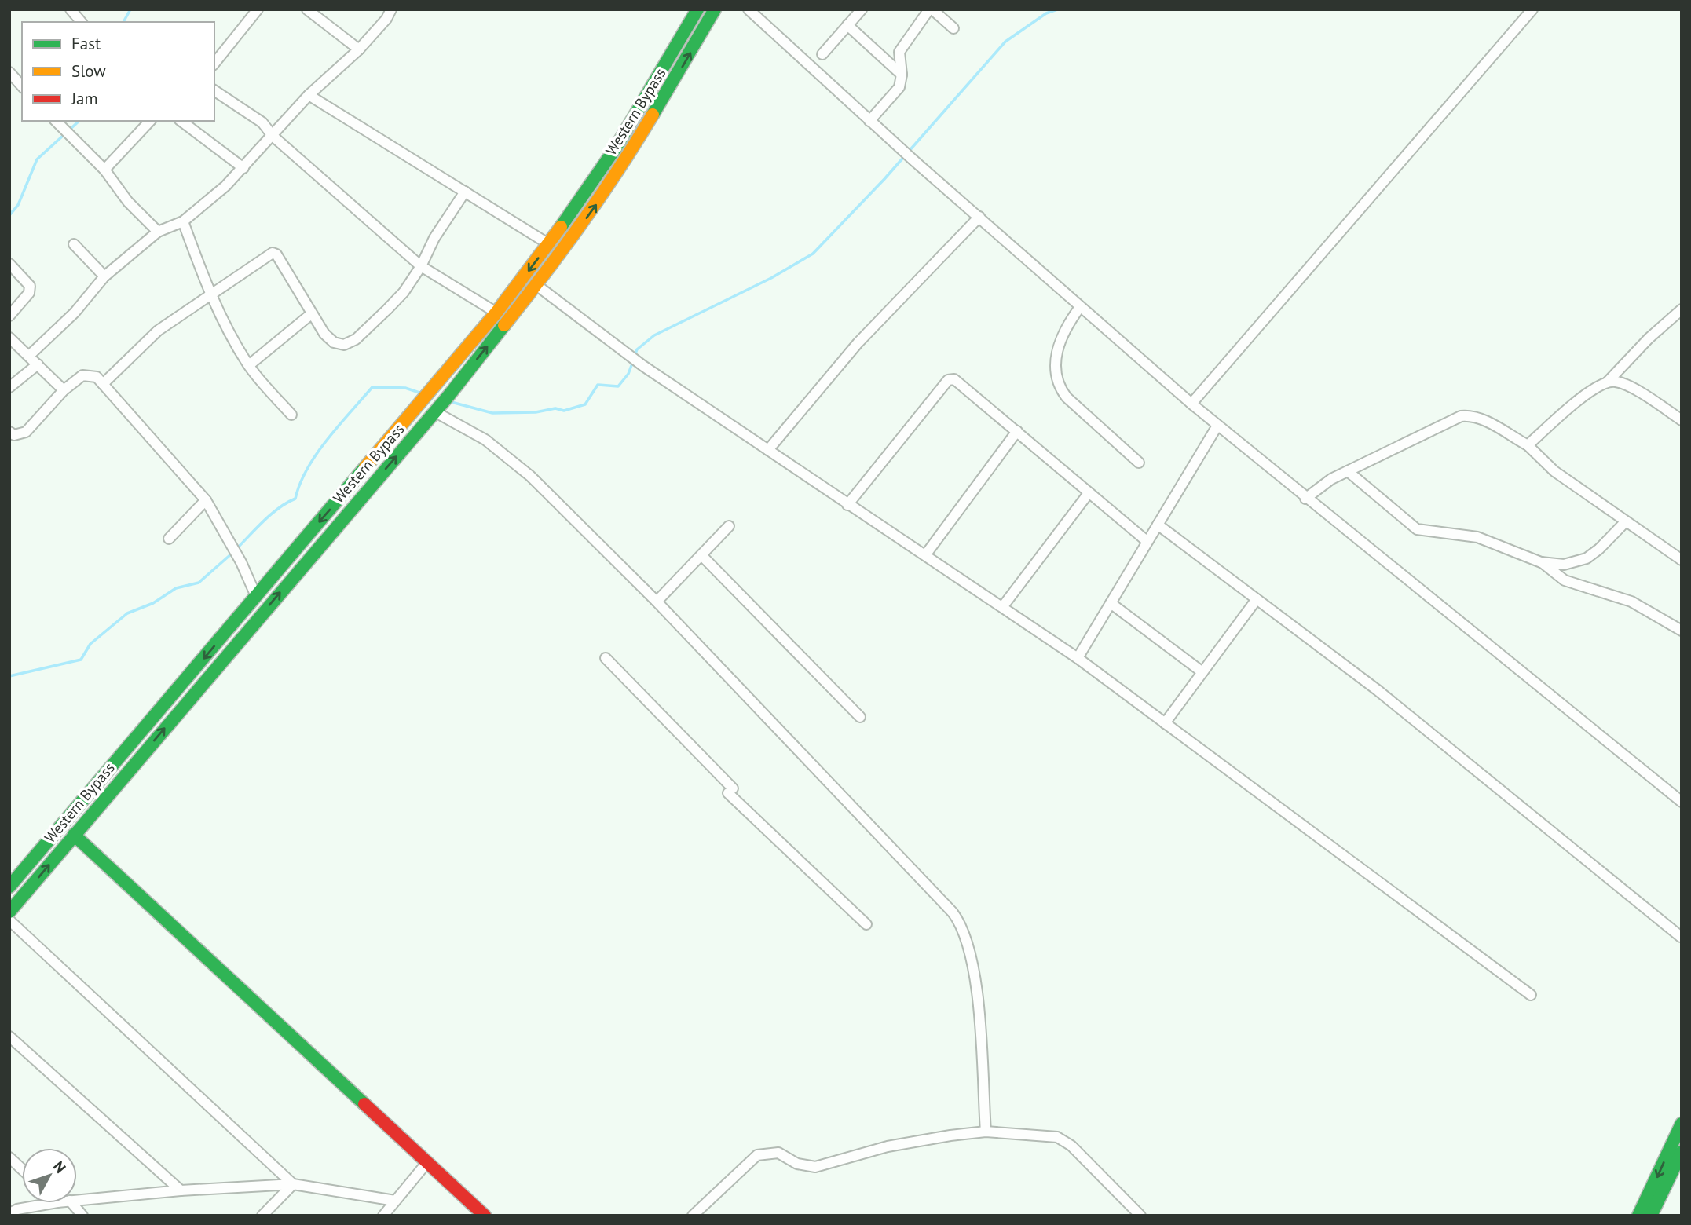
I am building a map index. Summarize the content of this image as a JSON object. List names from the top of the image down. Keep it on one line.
{"streets":{"main road":["Western Bypass"]},"legend":["Fast","Slow","Jam"],"north":"top right"}
